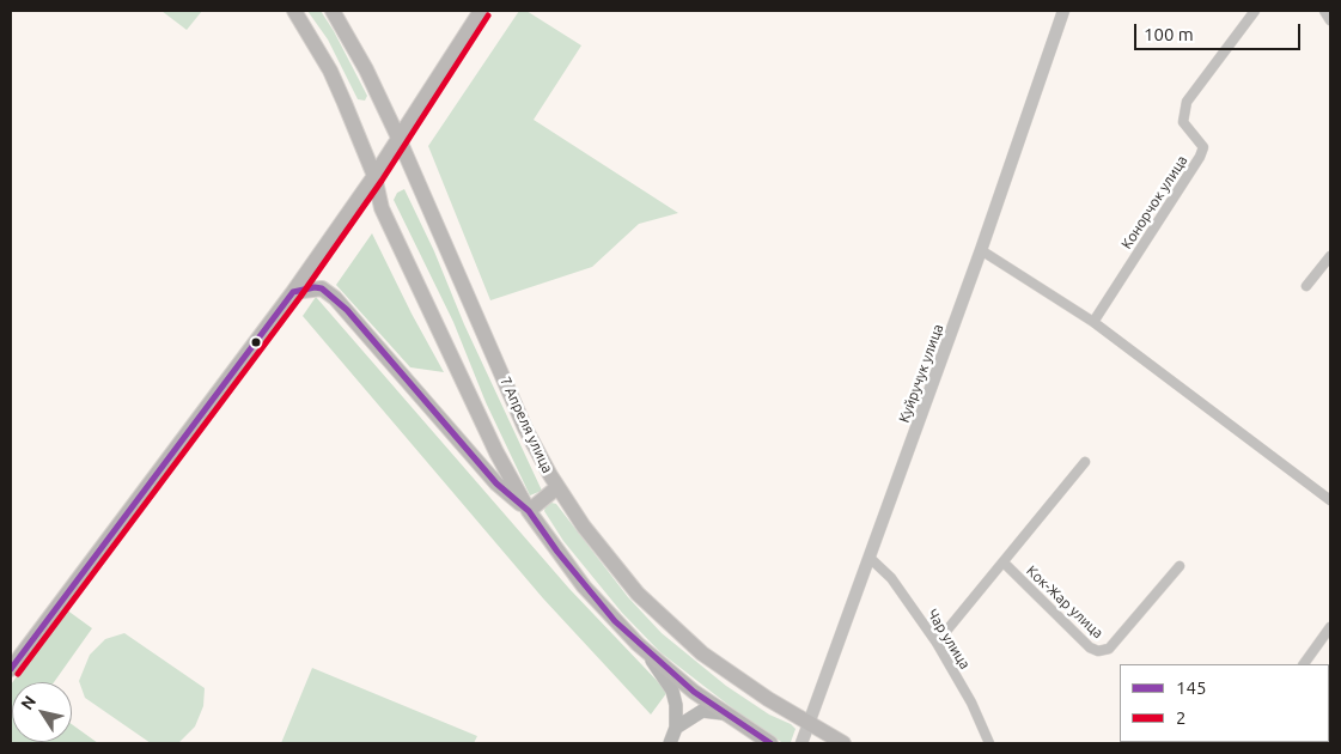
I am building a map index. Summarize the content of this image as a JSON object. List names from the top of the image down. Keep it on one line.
{"streets":{"main road":["7 Апреля улица"],"street":["Конорчок улица","Куйручук улица","Кок-Жар улица","Чар улица"]},"crossings":[["Куйручук улица","7 Апреля улица"],["Куйручук улица","Чар улица"]],"lines":["transit line 2","transit line 145"],"legend":["145","2"],"scale_bar":"100 m","north":"top left"}
